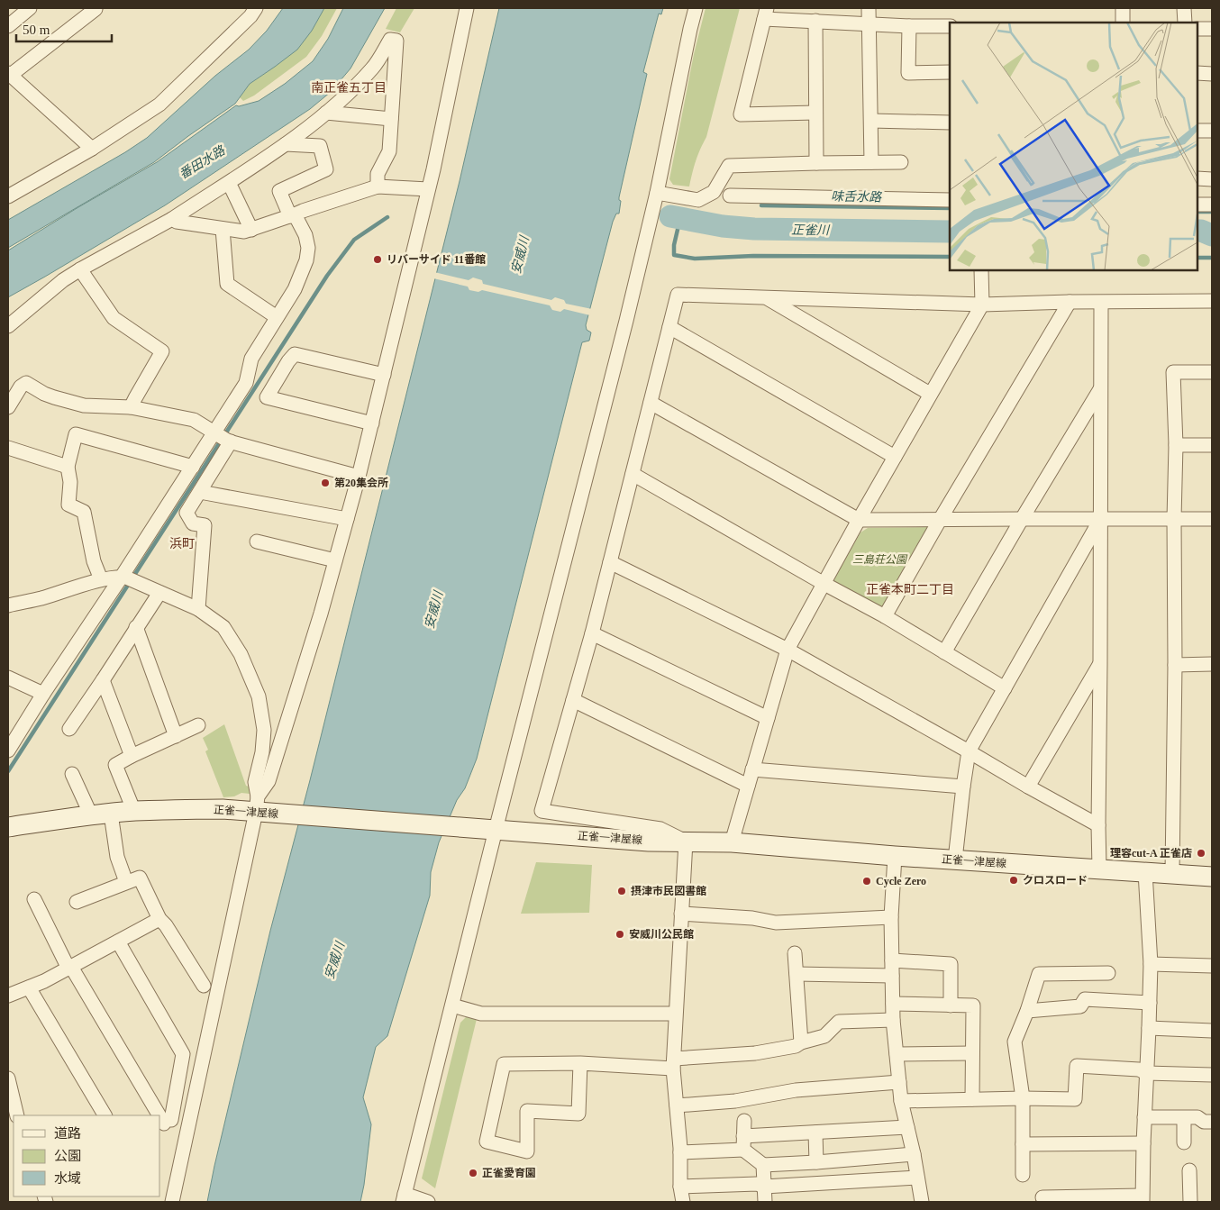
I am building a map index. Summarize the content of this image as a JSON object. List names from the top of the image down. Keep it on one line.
{"streets":{"main road":["正雀一津屋線"]},"districts":["南正雀五丁目","浜町","正雀本町二丁目"],"water":["番田水路","味舌水路","正雀川","安威川"],"parks":["三島荘公園"],"places":["リバーサイド 11番館","第20集会所","理容cut-A 正雀店","クロスロード","Cycle Zero","摂津市民図書館","安威川公民館","正雀愛育園"],"legend":["道路","公園","水域"],"scale_bar":"50 m"}
